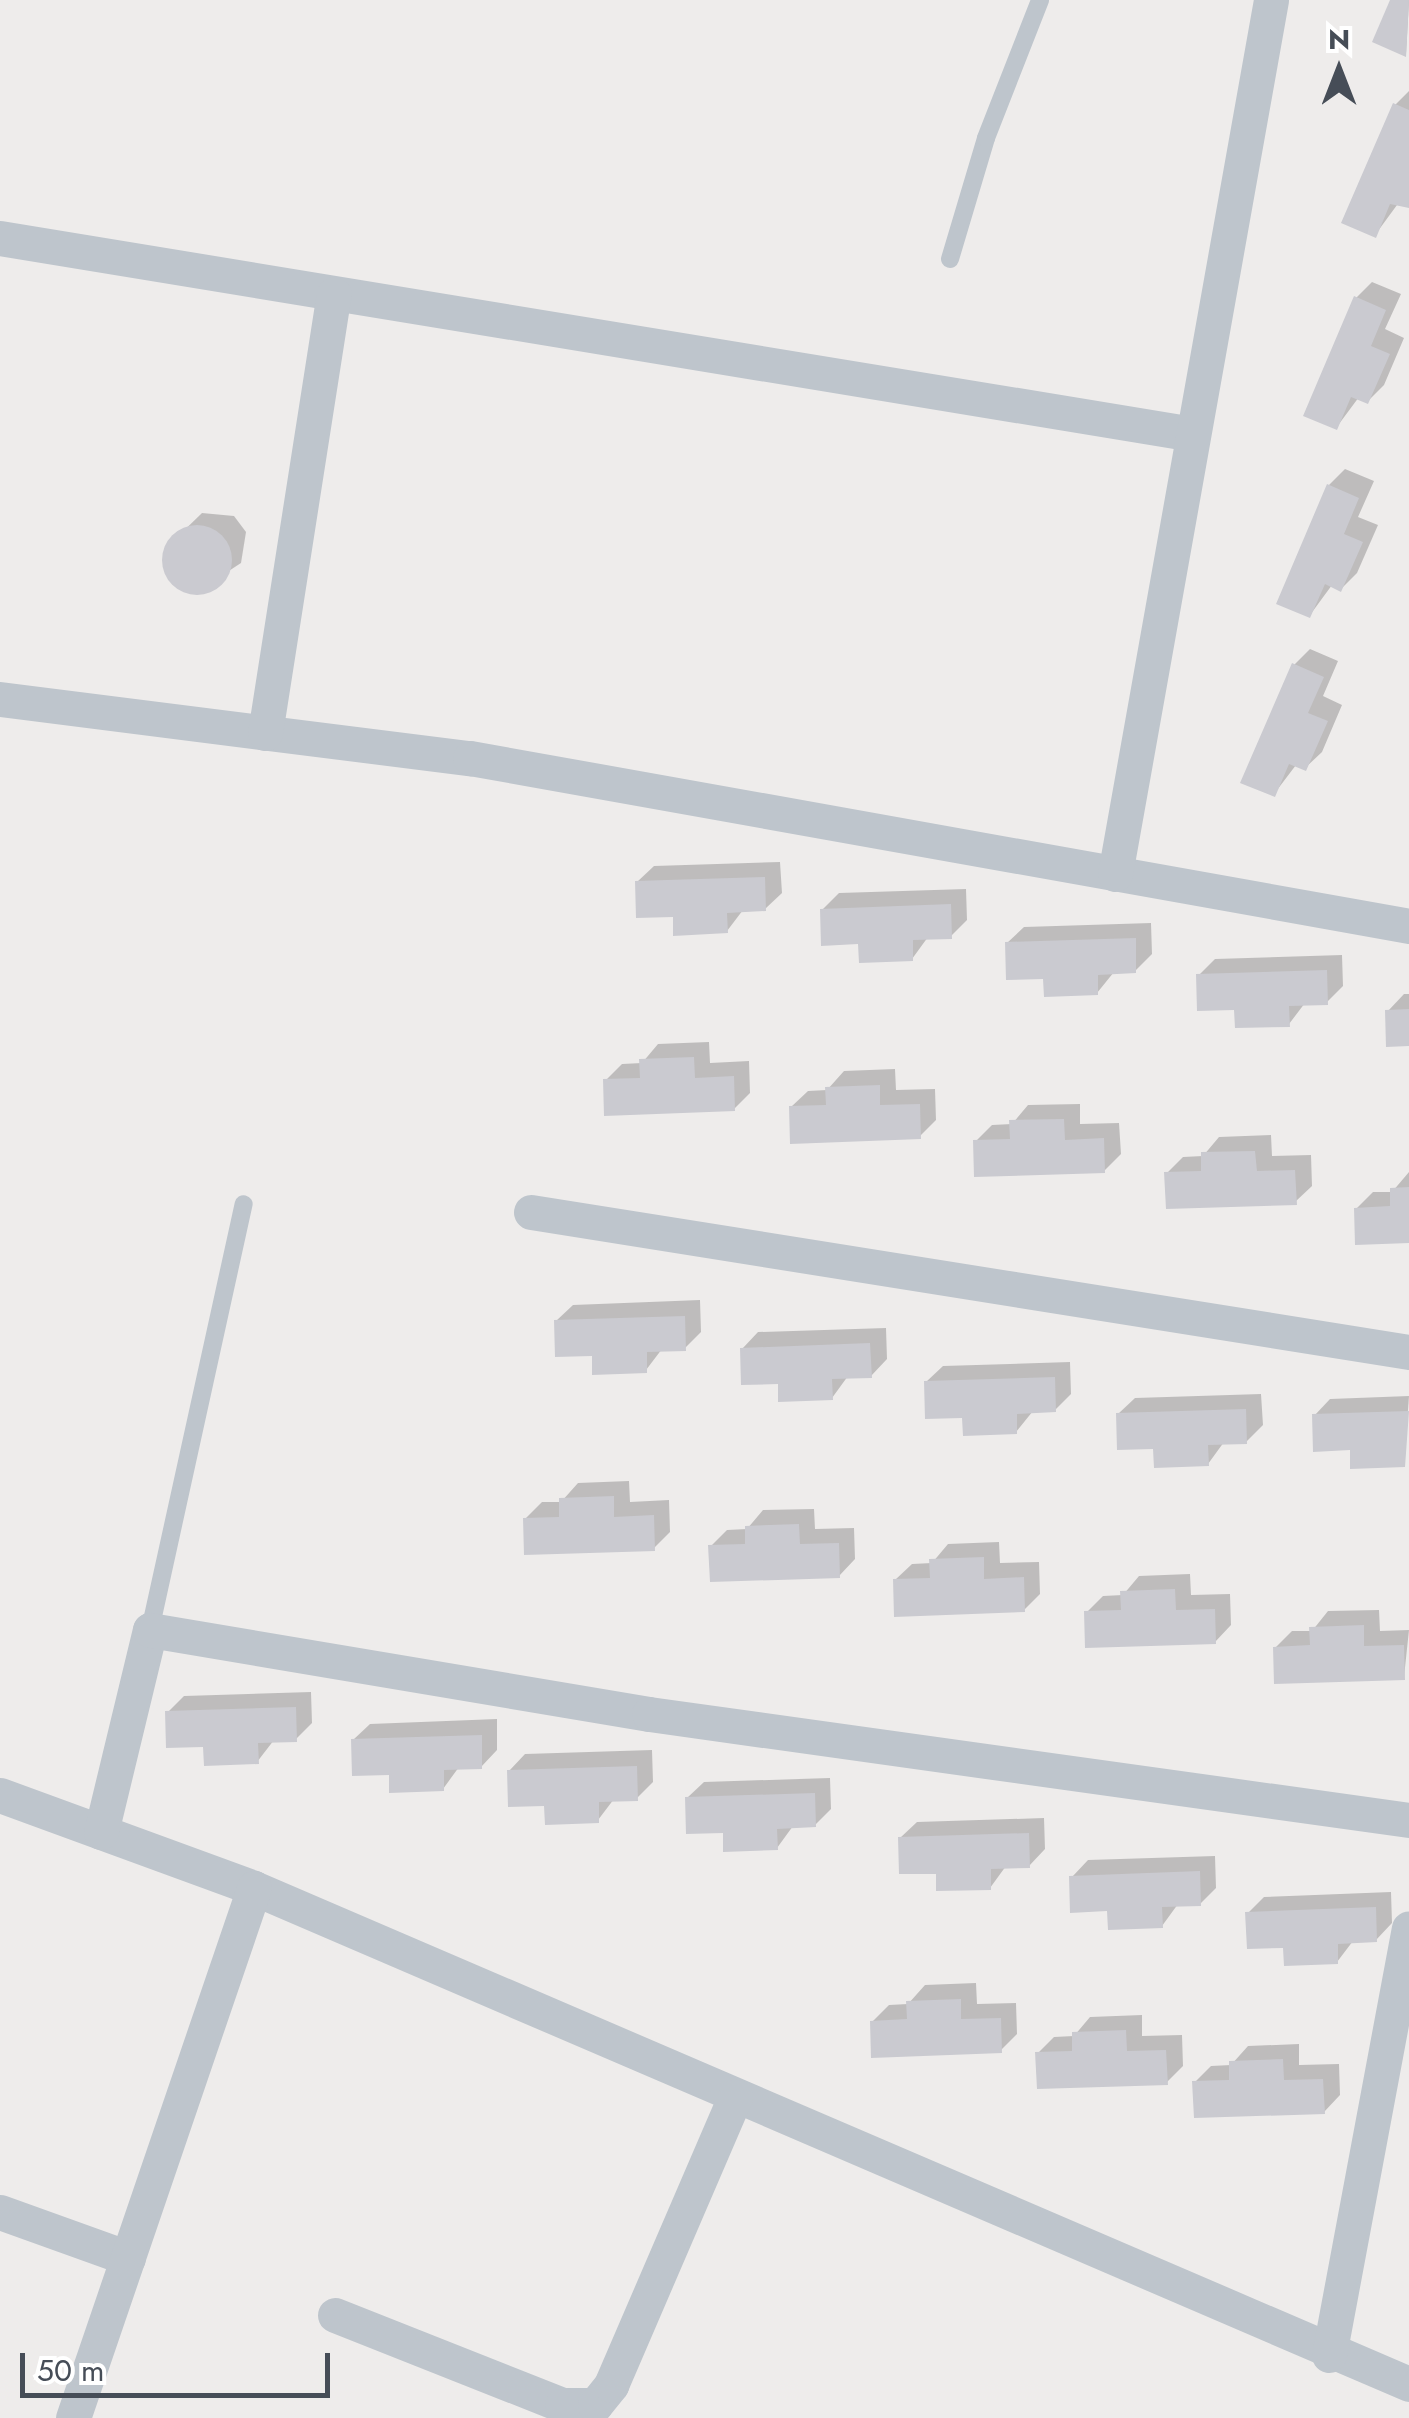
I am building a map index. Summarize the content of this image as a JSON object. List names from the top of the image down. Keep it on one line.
{"scale_bar":"50 m","north":"top"}
